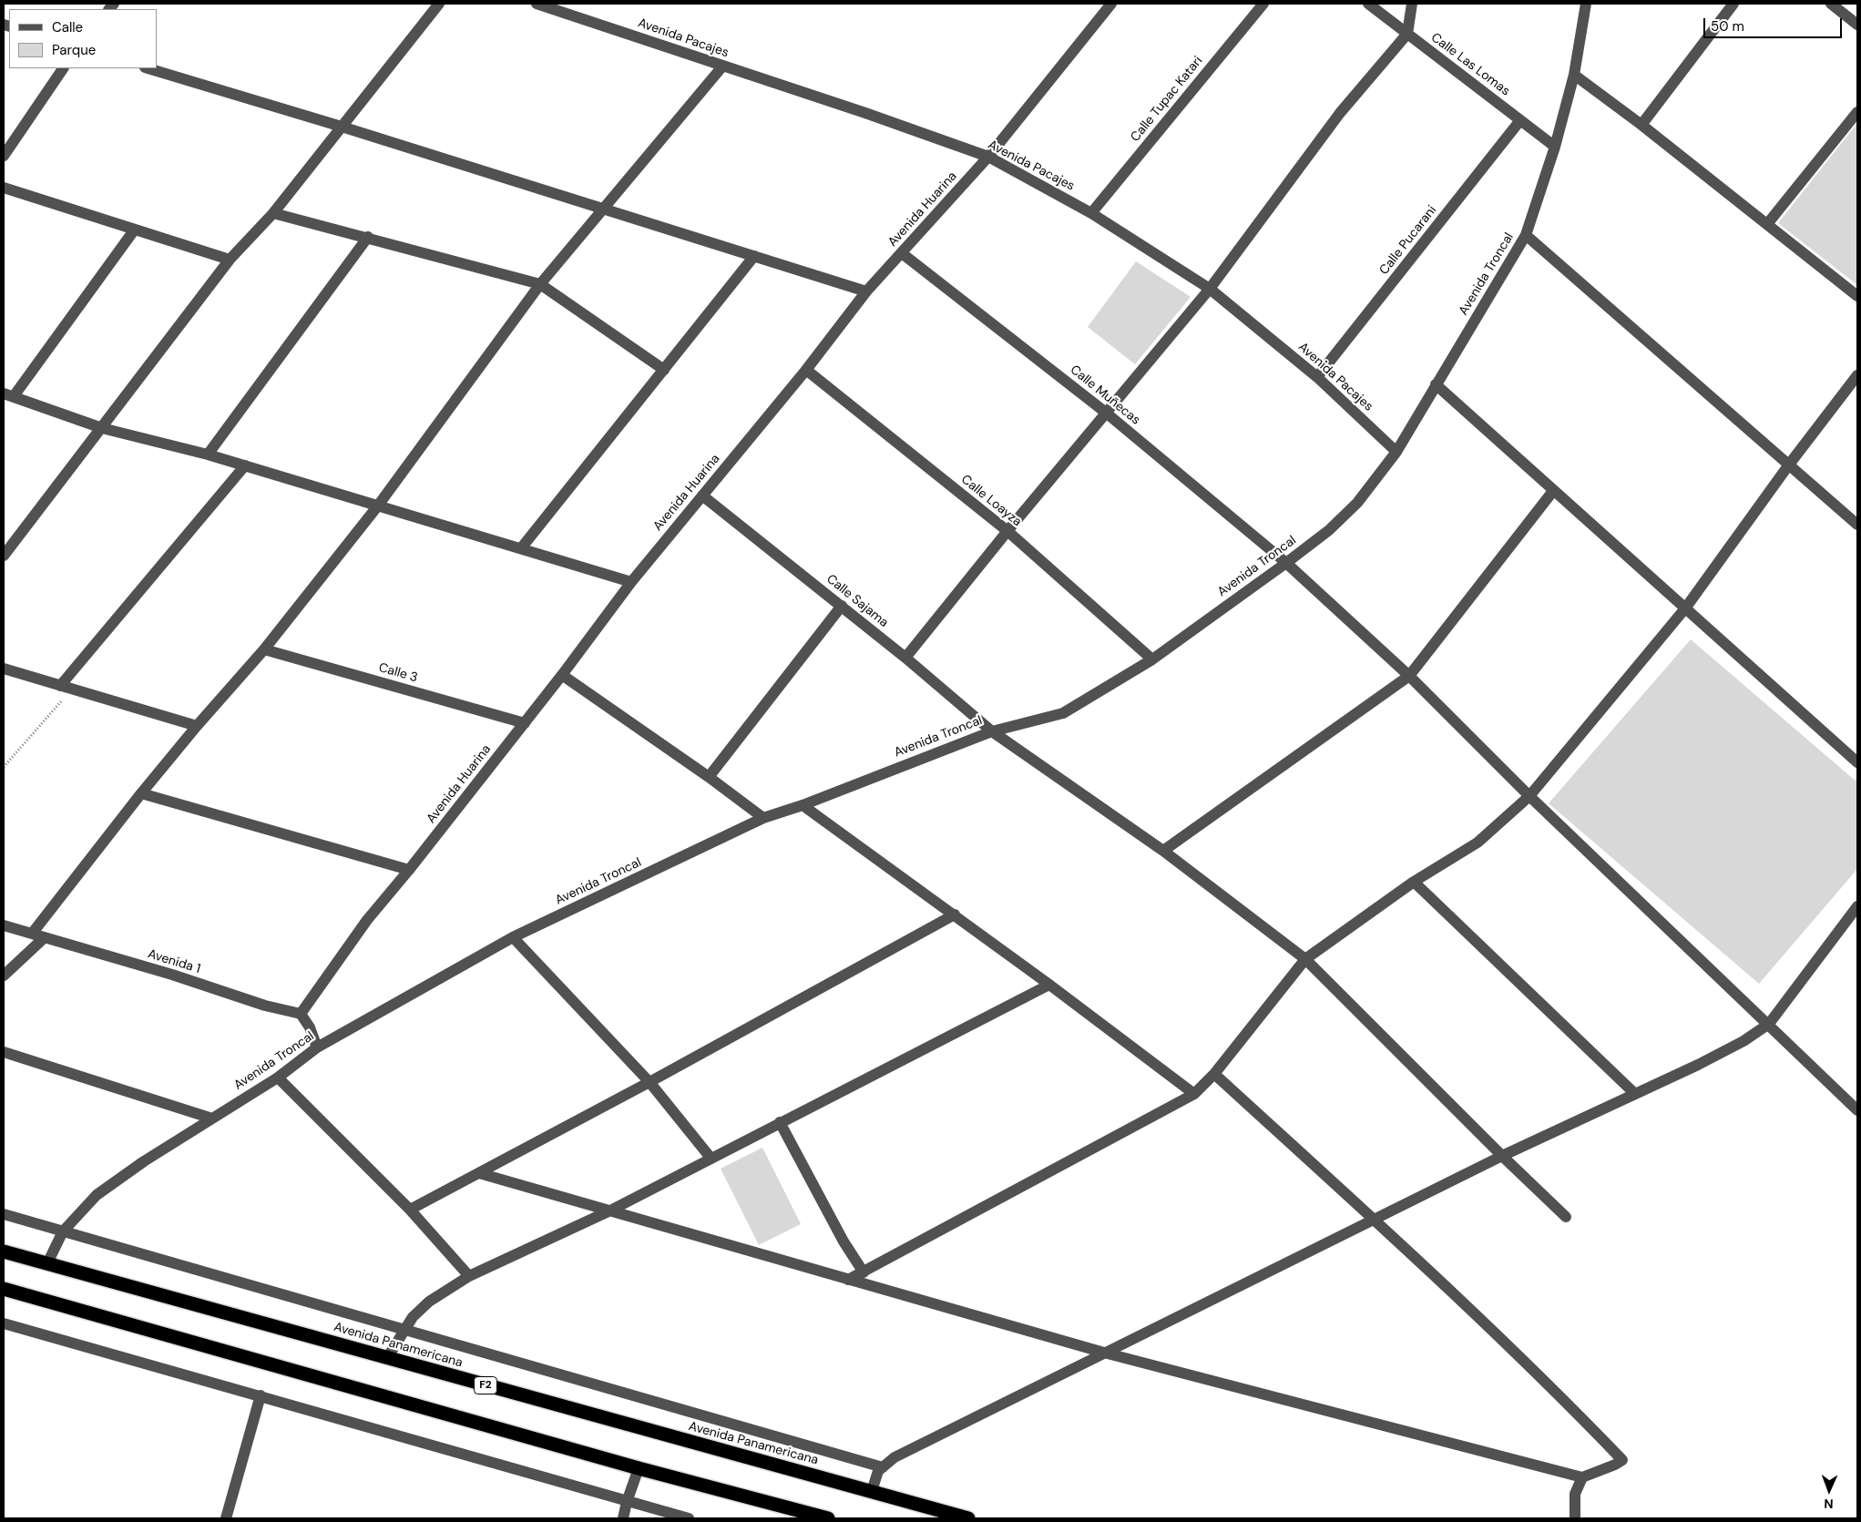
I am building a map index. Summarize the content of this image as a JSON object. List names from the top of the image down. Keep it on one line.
{"streets":{"highway":["Avenida Panamericana","F2"],"street":["Avenida Pacajes","Calle Las Lomas","Calle Tupac Katari","Avenida Huarina","Calle Pucarani","Avenida Troncal","Calle Muñecas","Calle Loayza","Calle Sajama","Calle 3","Avenida 1"]},"crossings":[["Avenida Pacajes","Calle Tupac Katari"],["Avenida Pacajes","Avenida Huarina"],["Avenida Pacajes","Calle Pucarani"],["Avenida Pacajes","Avenida Troncal"],["Calle Las Lomas","Calle Pucarani"],["Calle Las Lomas","Avenida Troncal"],["Avenida Huarina","Calle Muñecas"],["Avenida Huarina","Calle Loayza"],["Avenida Huarina","Calle Sajama"],["Avenida Huarina","Calle 3"],["Avenida Huarina","Avenida 1"],["Avenida Troncal","Calle Muñecas"],["Avenida Troncal","Calle Loayza"],["Avenida Troncal","Calle Sajama"],["Avenida Troncal","Avenida Panamericana"]],"legend":["Calle","Parque"],"scale_bar":"50 m","north":"bottom"}
